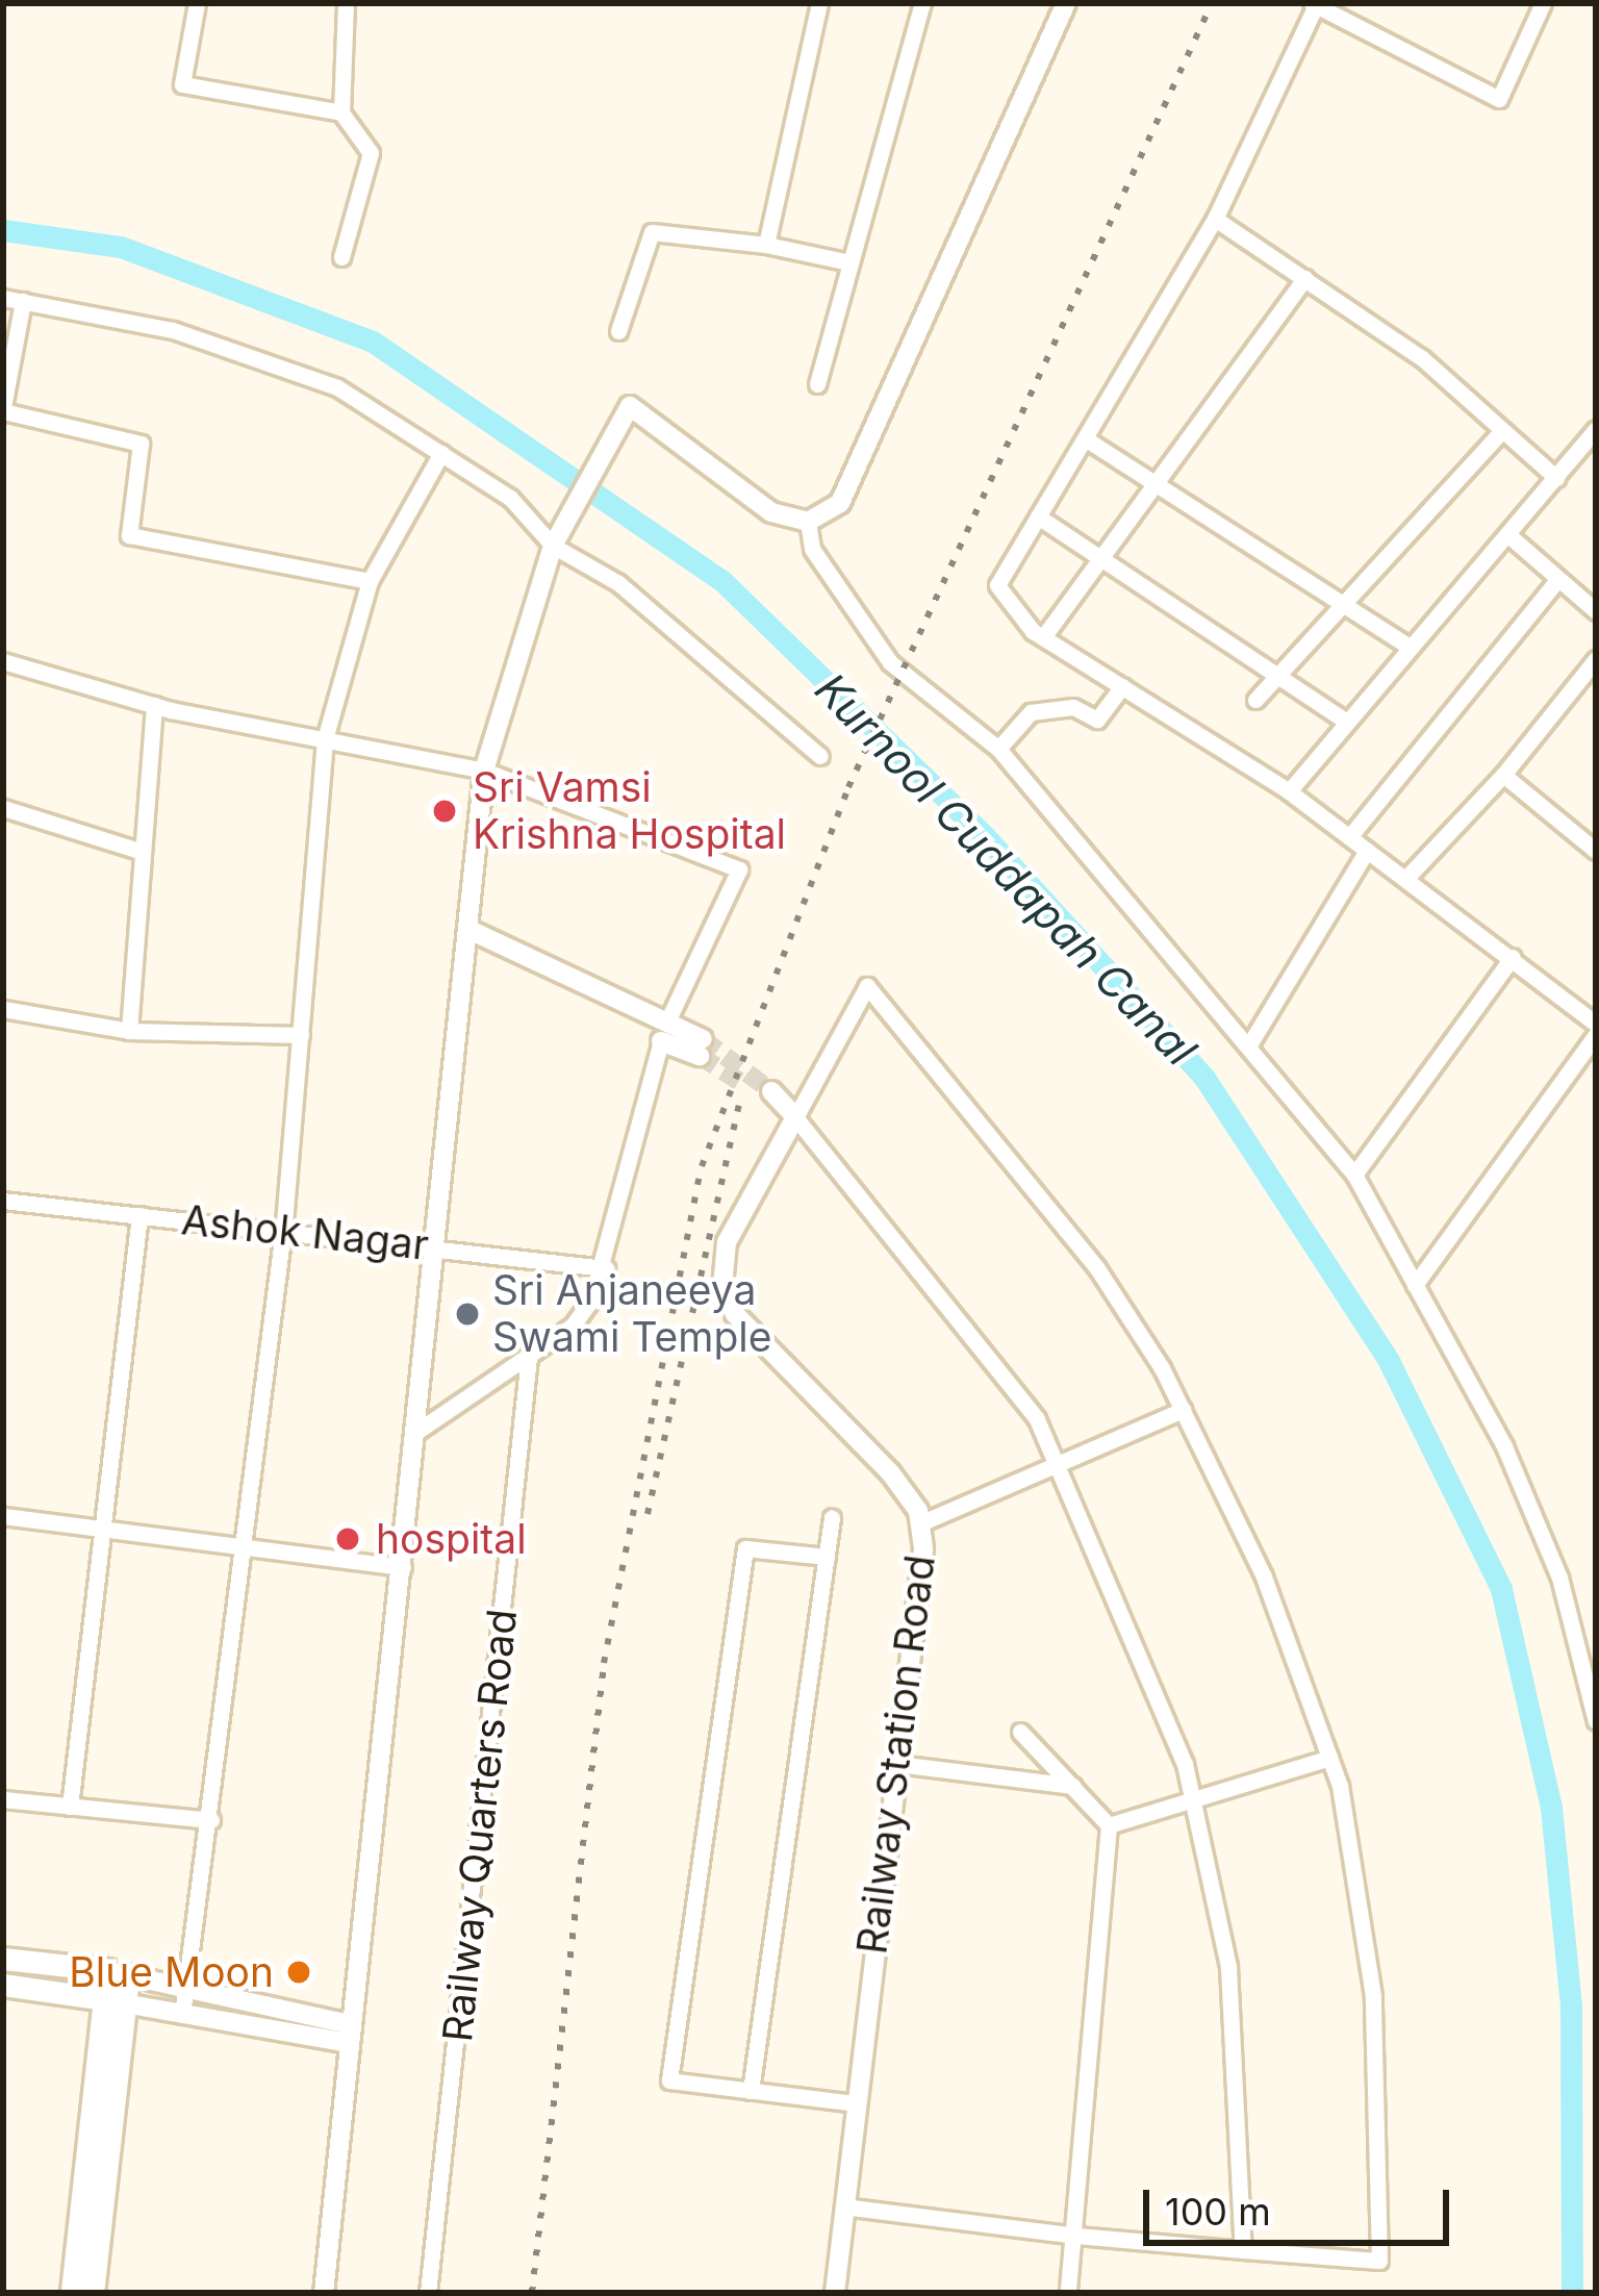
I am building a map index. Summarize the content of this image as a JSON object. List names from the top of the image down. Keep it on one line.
{"streets":{"street":["Ashok Nagar","Railway Station Road","Railway Quarters Road"]},"water":["Kurnool Cuddapah Canal"],"places":["Sri Vamsi Krishna Hospital","Sri Anjaneeya Swami Temple","hospital","Blue Moon"],"scale_bar":"100 m"}
